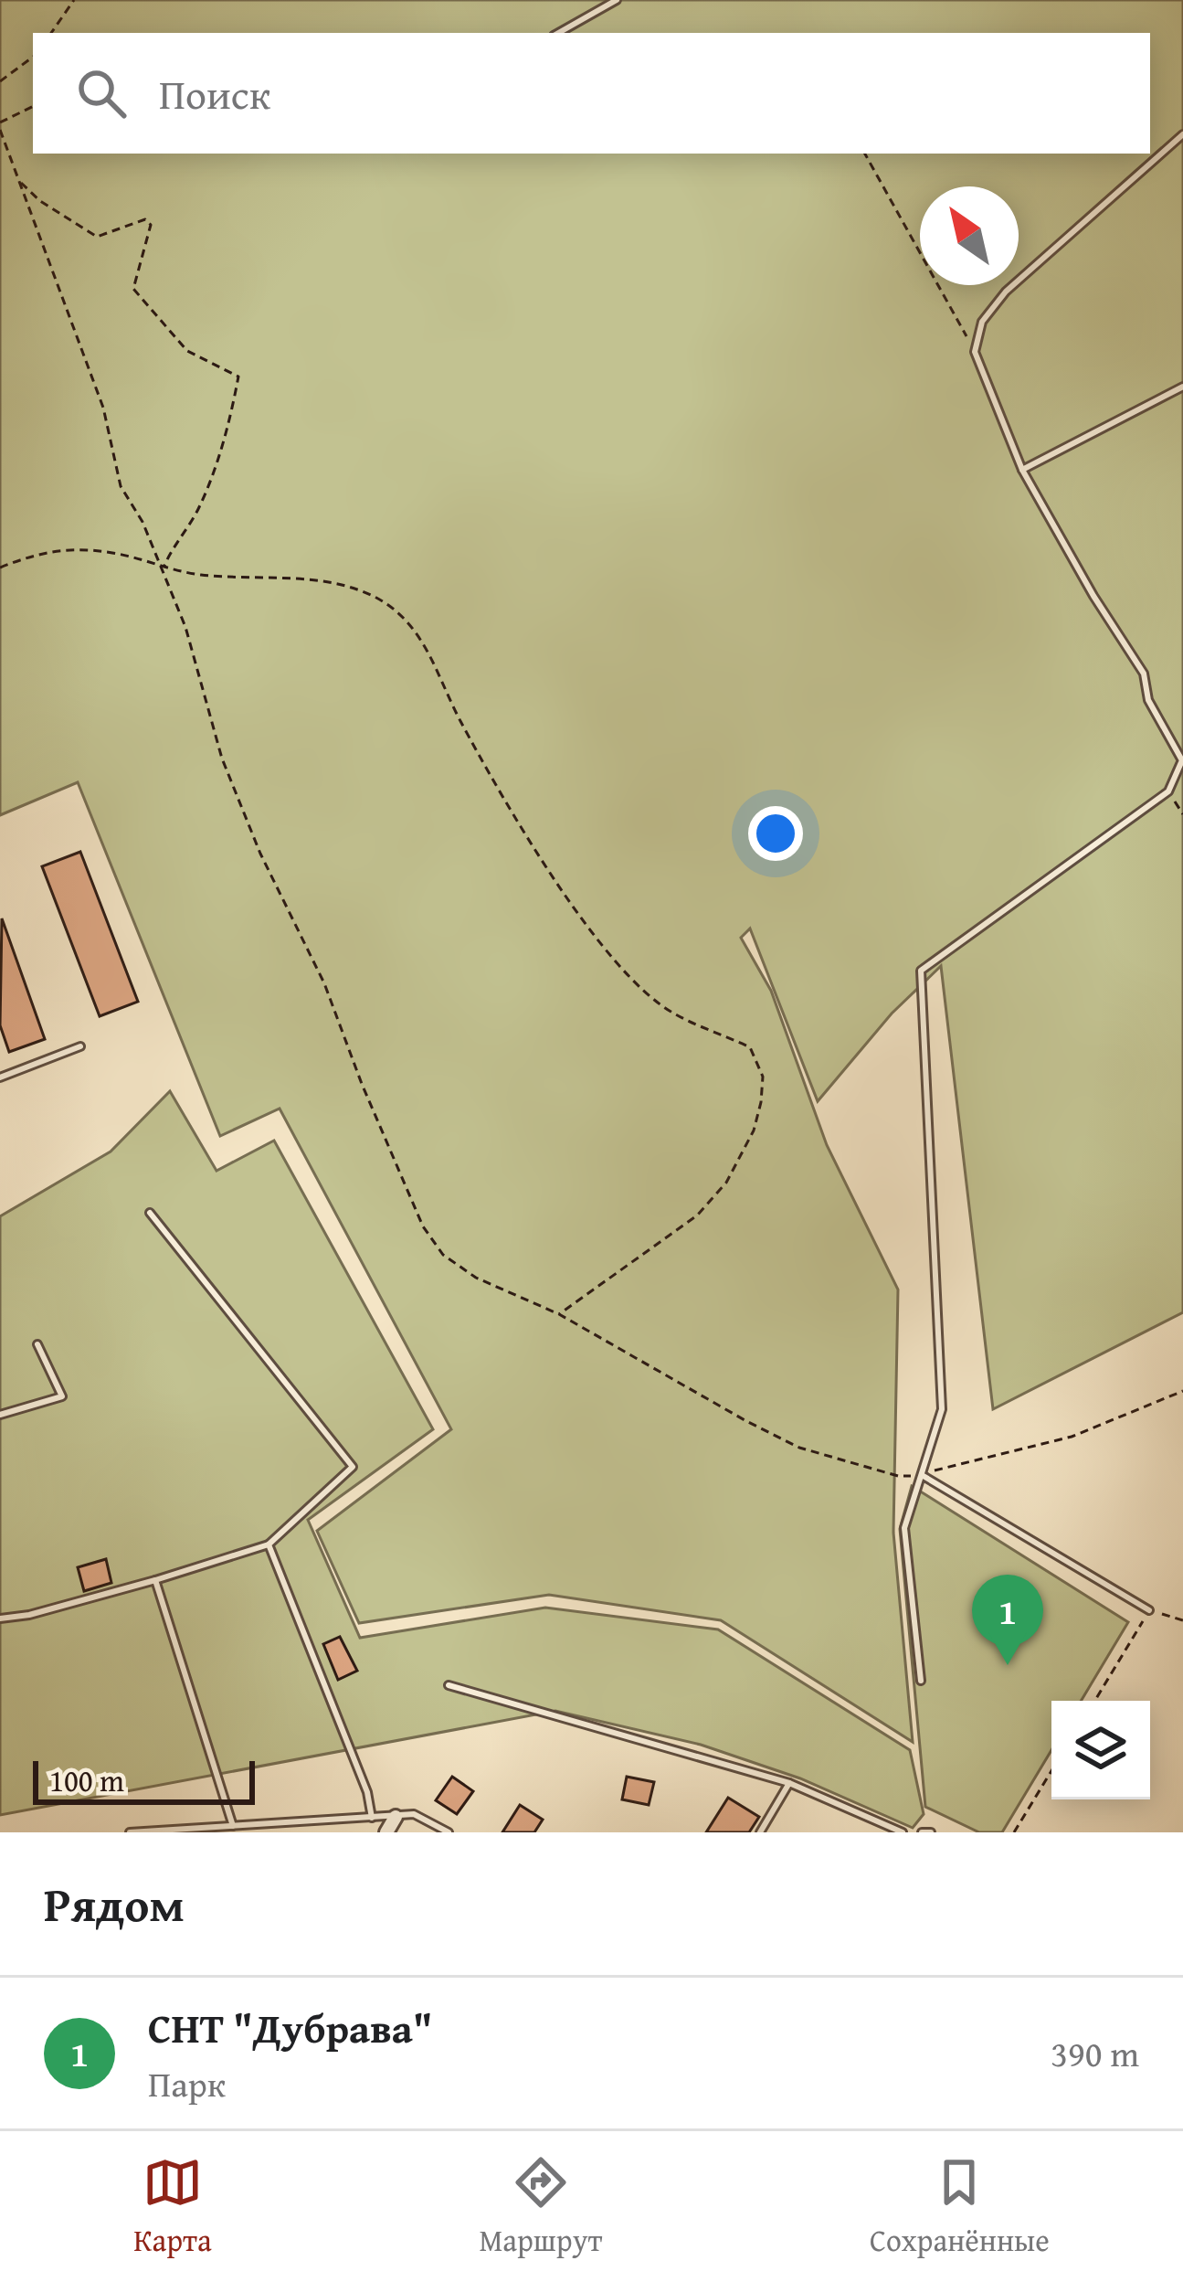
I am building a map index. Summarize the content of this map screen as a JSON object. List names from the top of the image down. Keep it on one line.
{"scale_bar":"100 m","north":"top left","page":{"search":"Поиск","pins":"1","scale":"100 m","heading":"Рядом","list":[{"mark":"1","name":"СНТ \"Дубрава\"","note":"Парк","value":"390 m"}],"nav":["Карта","Маршрут","Сохранённые"]}}
